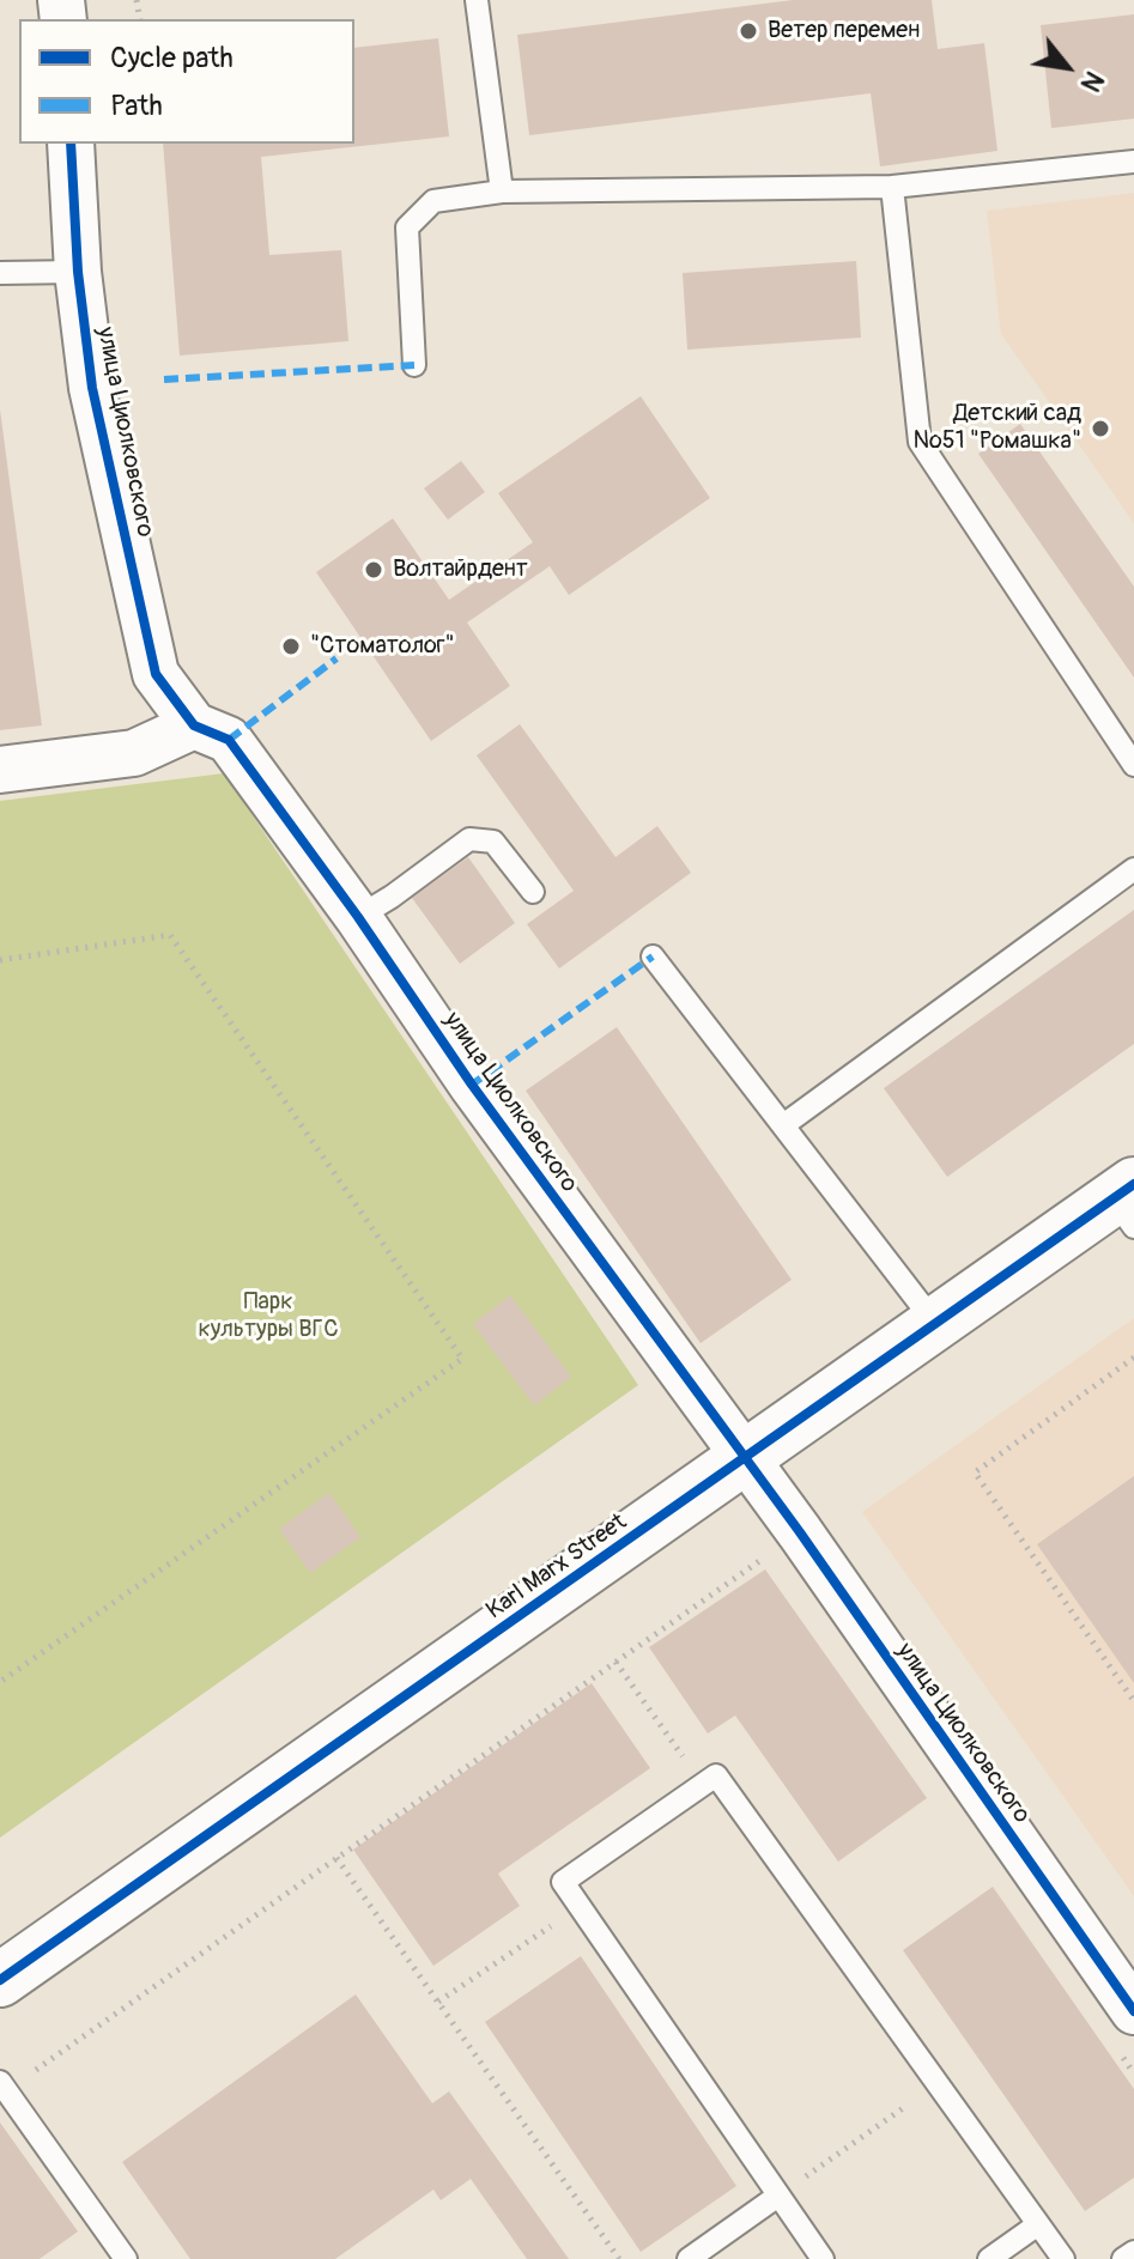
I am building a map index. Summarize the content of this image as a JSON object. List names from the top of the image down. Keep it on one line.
{"streets":{"street":["улица Циолковского","Karl Marx Street"]},"crossings":[["улица Циолковского","Karl Marx Street"]],"parks":["Парк культуры ВГС"],"places":["Ветер перемен","Детский сад №51 \"Ромашка\"","Волтайрдент","\"Стоматолог\""],"legend":["Cycle path","Path"],"north":"bottom right"}
